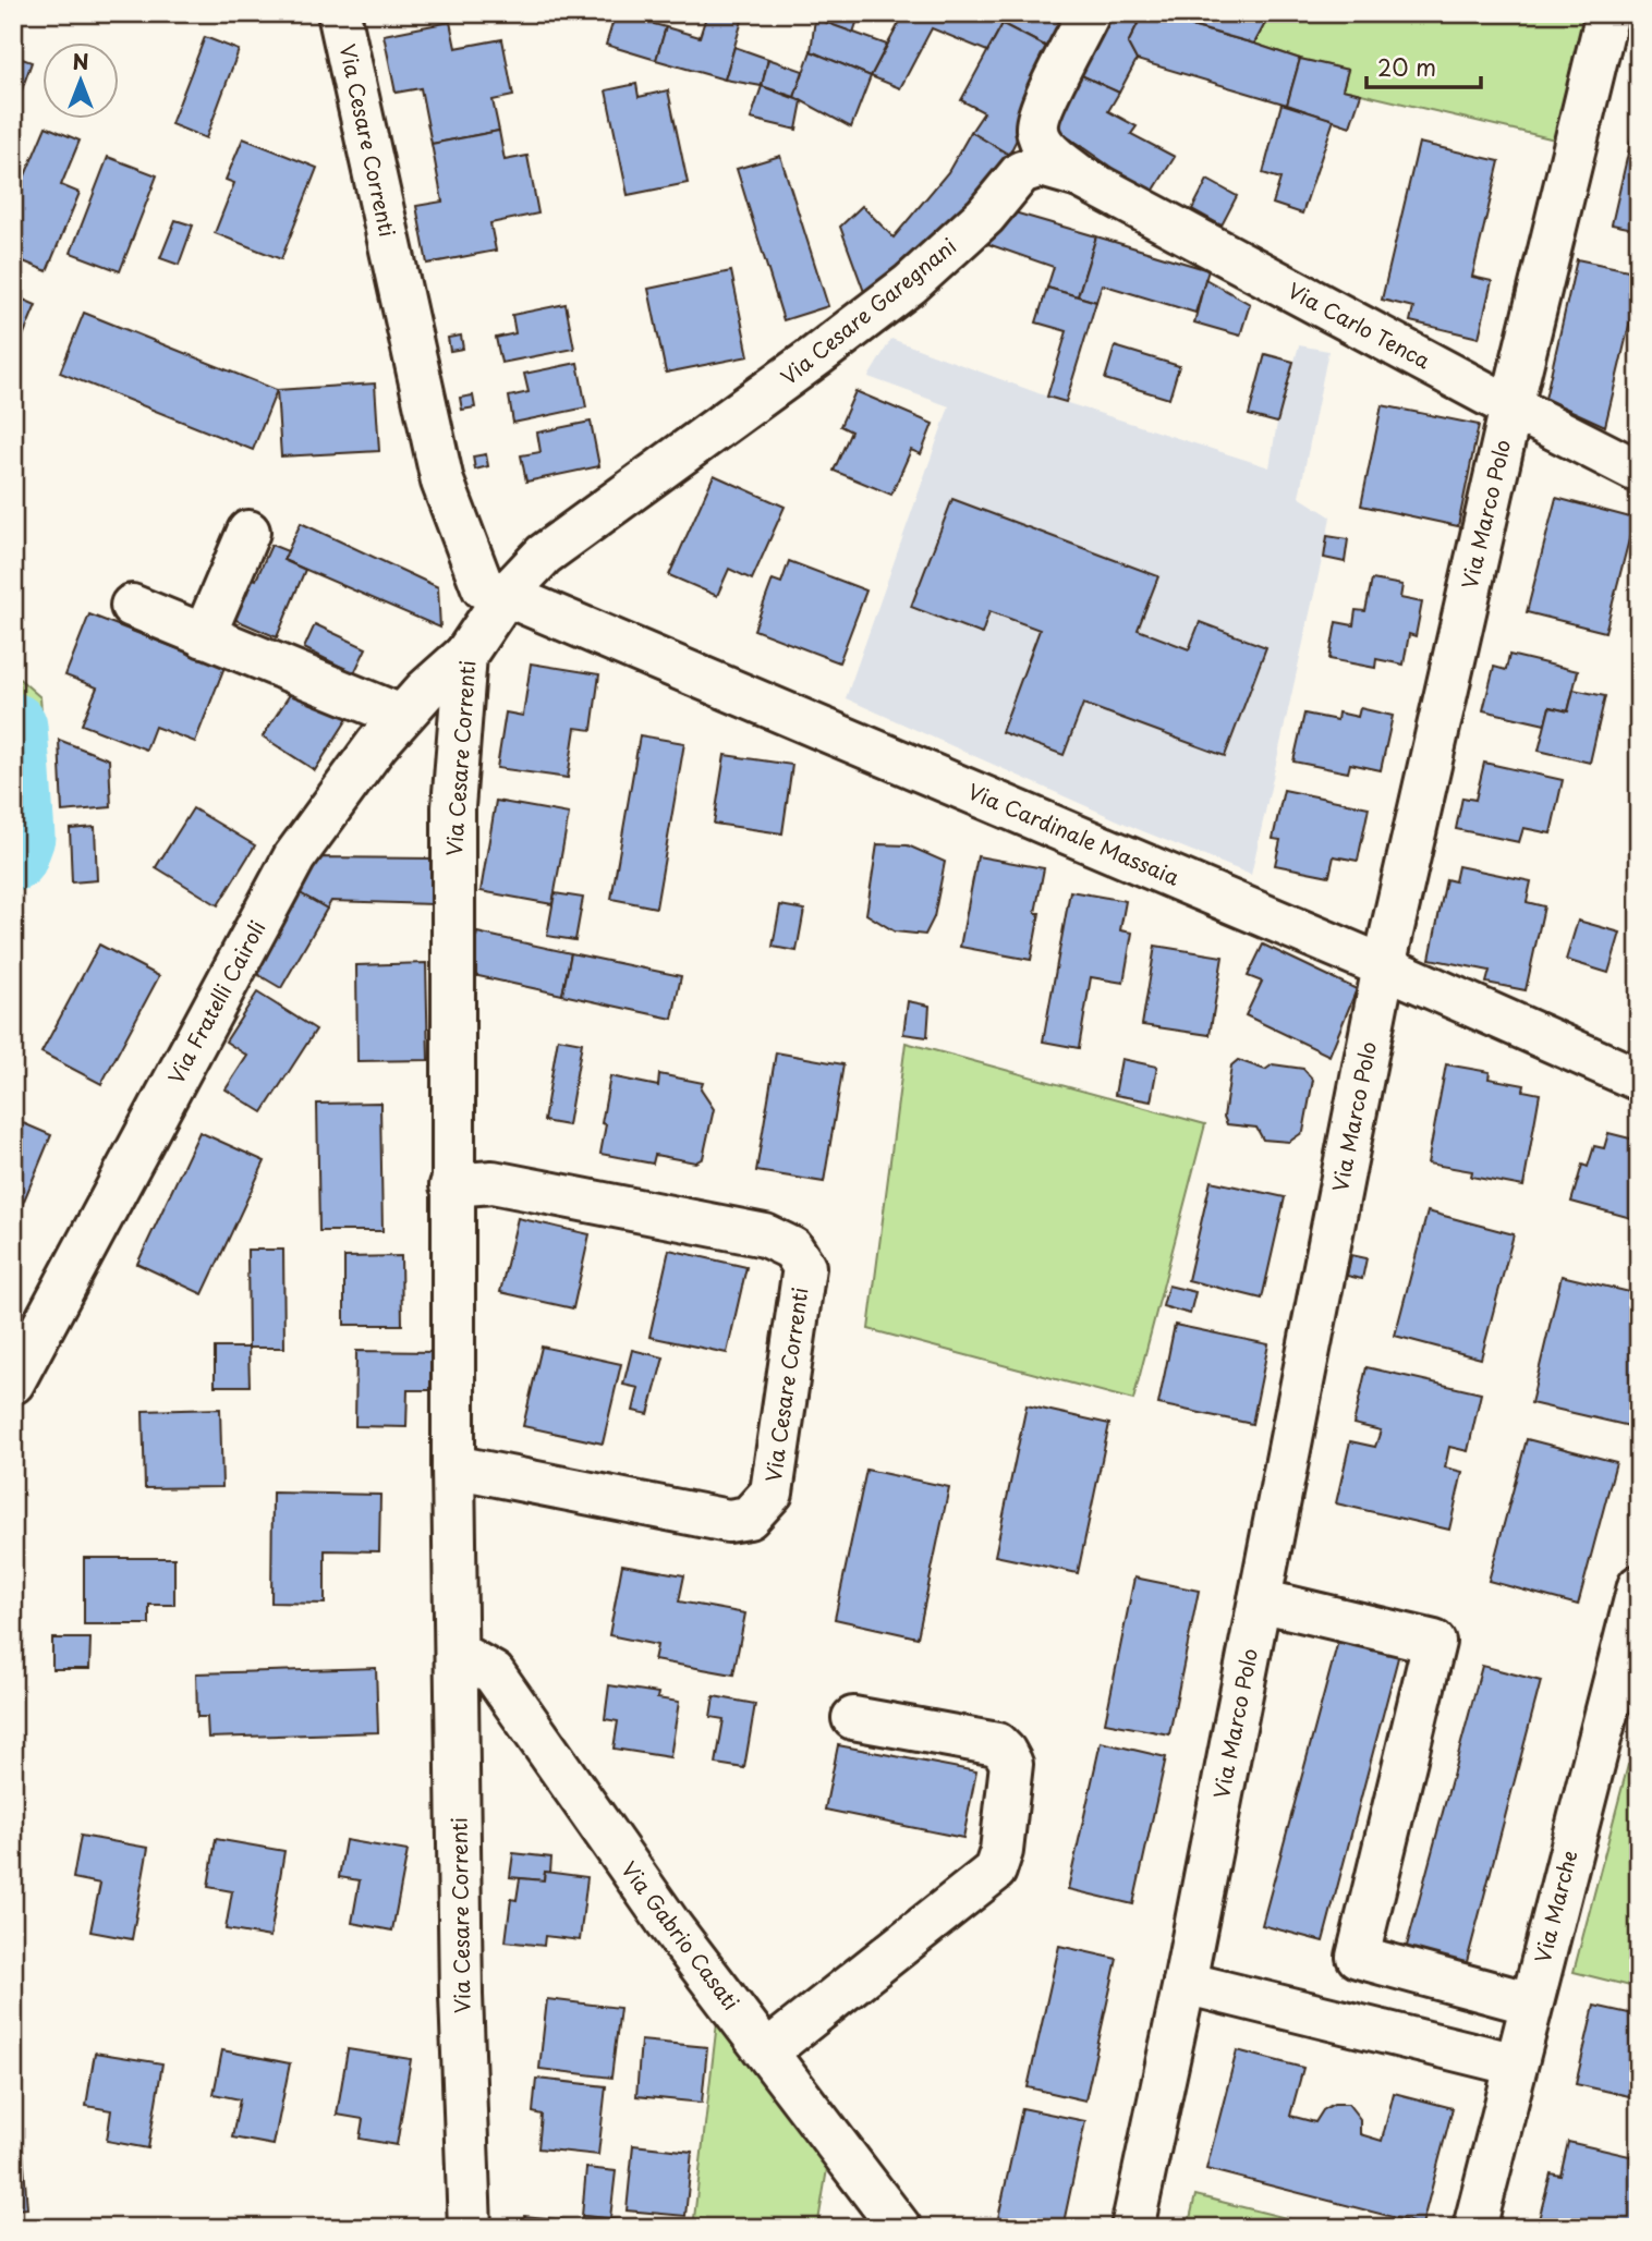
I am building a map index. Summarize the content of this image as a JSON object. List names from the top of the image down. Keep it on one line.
{"streets":{"street":["Via Cesare Correnti","Via Cesare Garegnani","Via Carlo Tenca","Via Marco Polo","Via Cardinale Massaia","Via Fratelli Cairoli","Via Marche","Via Gabrio Casati"]},"crossings":[["Via Cesare Correnti","Via Cesare Garegnani"],["Via Cesare Correnti","Via Cardinale Massaia"],["Via Cesare Correnti","Via Fratelli Cairoli"],["Via Cesare Correnti","Via Gabrio Casati"],["Via Cesare Garegnani","Via Carlo Tenca"],["Via Cesare Garegnani","Via Cardinale Massaia"],["Via Carlo Tenca","Via Marco Polo"],["Via Marco Polo","Via Cardinale Massaia"]],"scale_bar":"20 m","north":"top"}
